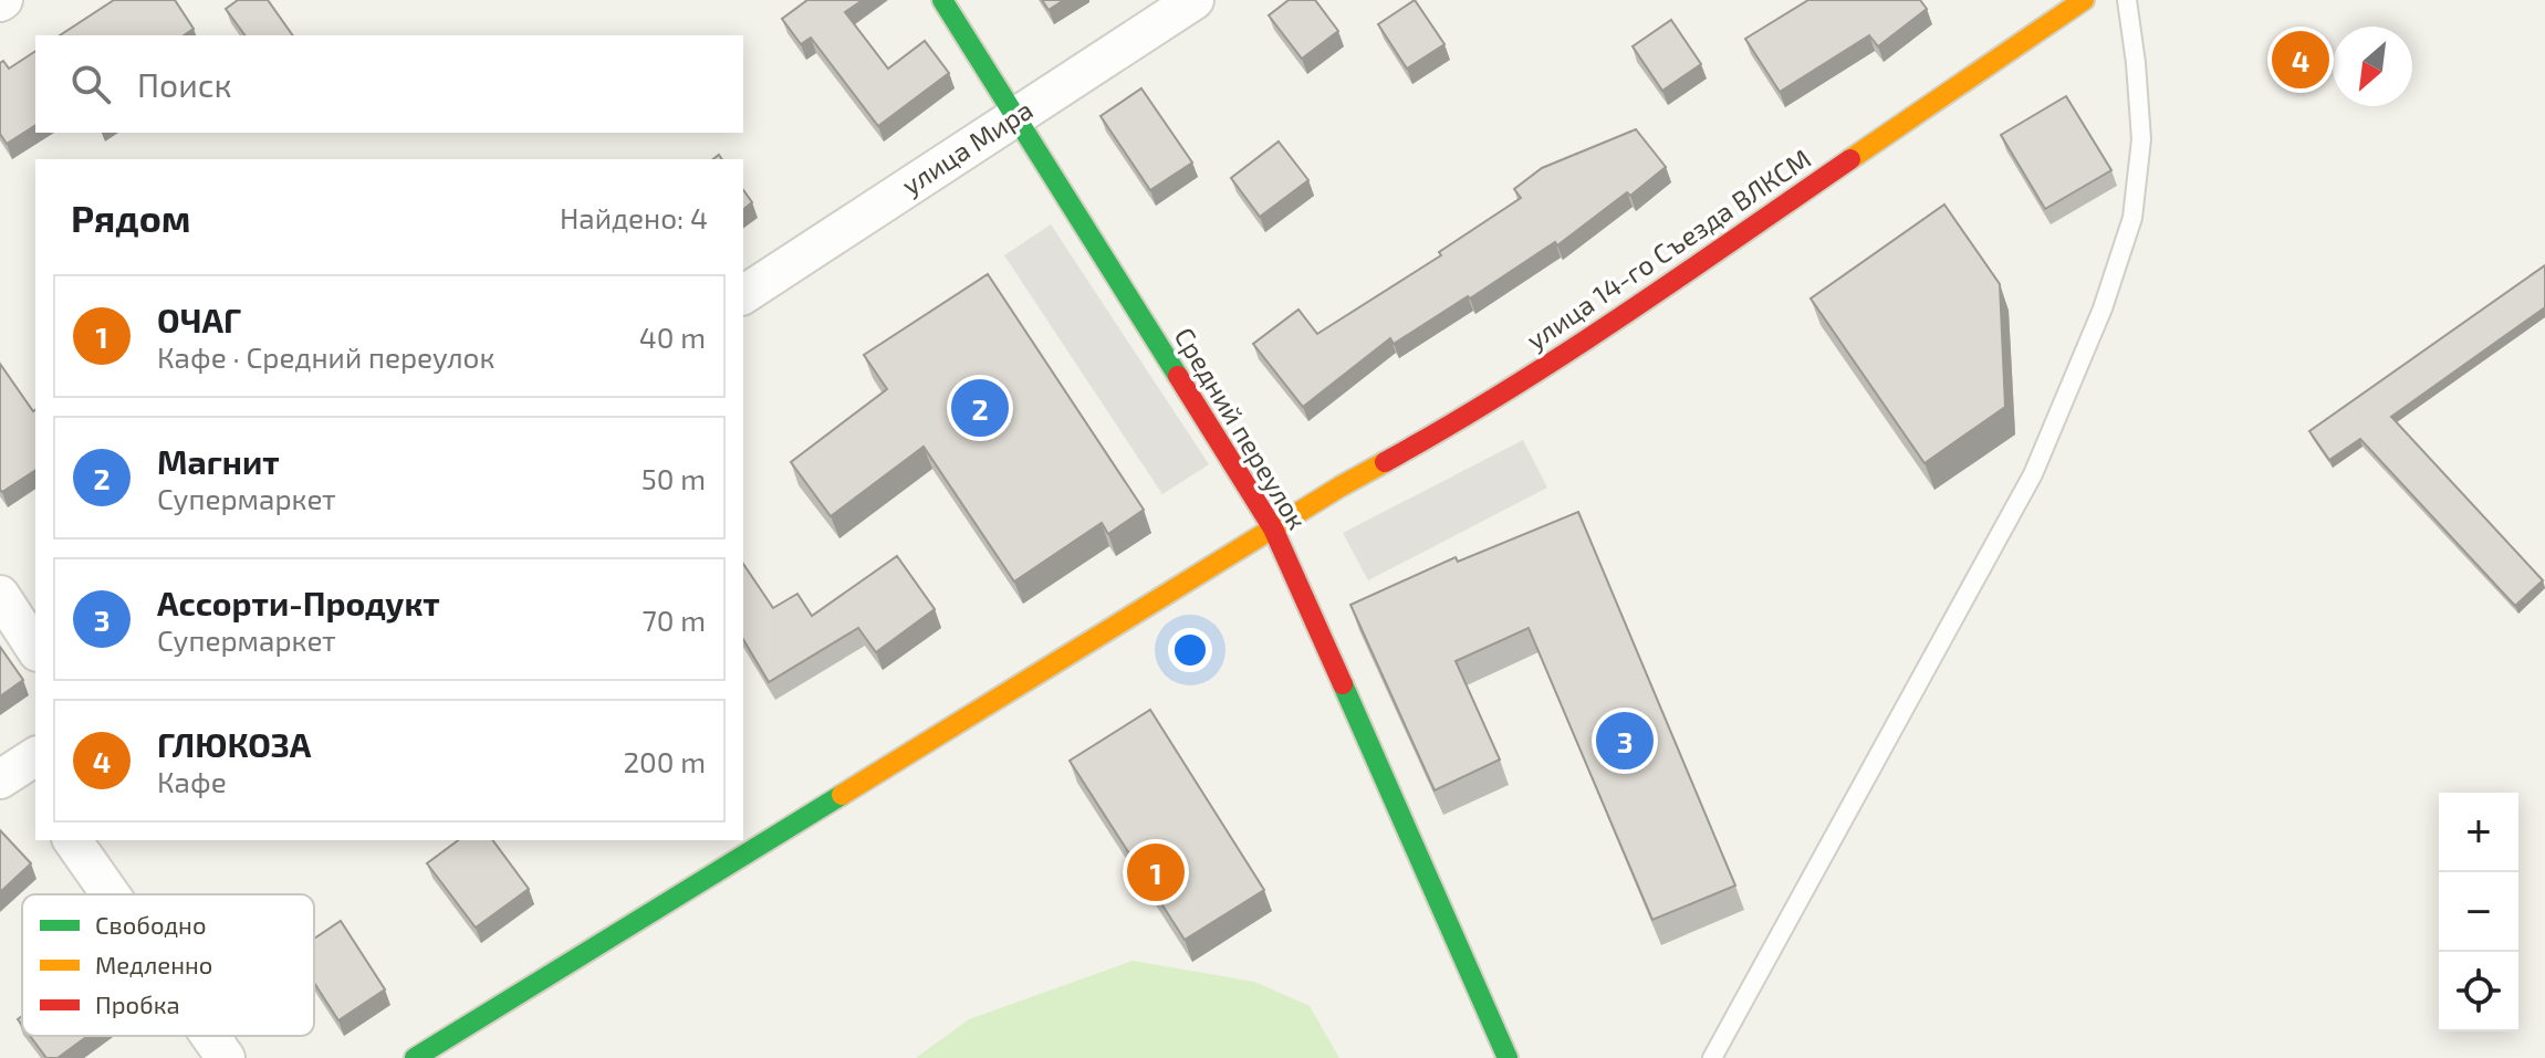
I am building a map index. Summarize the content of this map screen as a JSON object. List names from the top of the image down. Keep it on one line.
{"streets":{"street":["улица Мира","улица 14-го Съезда ВЛКСМ","Средний переулок"]},"crossings":[["улица Мира","Средний переулок"],["улица 14-го Съезда ВЛКСМ","Средний переулок"]],"legend":["Свободно","Медленно","Пробка"],"north":"bottom left","page":{"pins":["4","2","3","1"],"search":"Поиск","heading":["Рядом","Найдено: 4"],"list":[{"mark":"1","name":"ОЧАГ","note":"Кафе · Средний переулок","value":"40 m"},{"mark":"2","name":"Магнит","note":"Супермаркет","value":"50 m"},{"mark":"3","name":"Ассорти-Продукт","note":"Супермаркет","value":"70 m"},{"mark":"4","name":"ГЛЮКОЗА","note":"Кафе","value":"200 m"}],"map_buttons":["+","−"]}}
